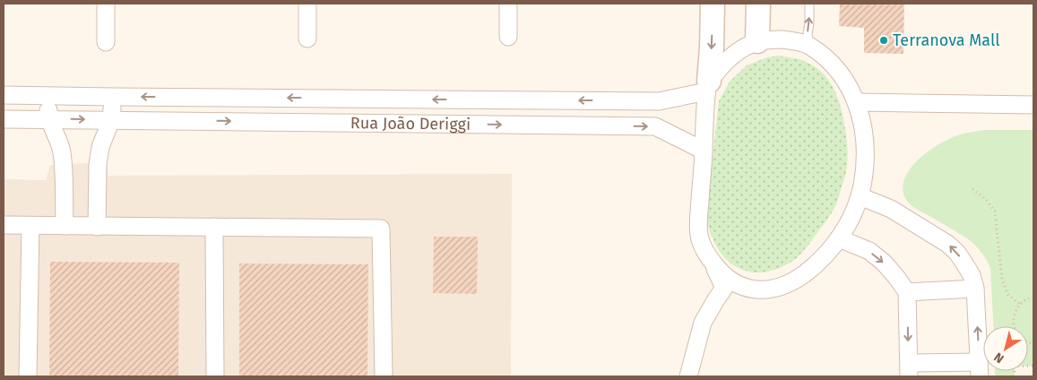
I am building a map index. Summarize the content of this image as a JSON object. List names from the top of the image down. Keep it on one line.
{"streets":{"street":["Rua João Deriggi"]},"places":["Terranova Mall"],"north":"bottom left"}
